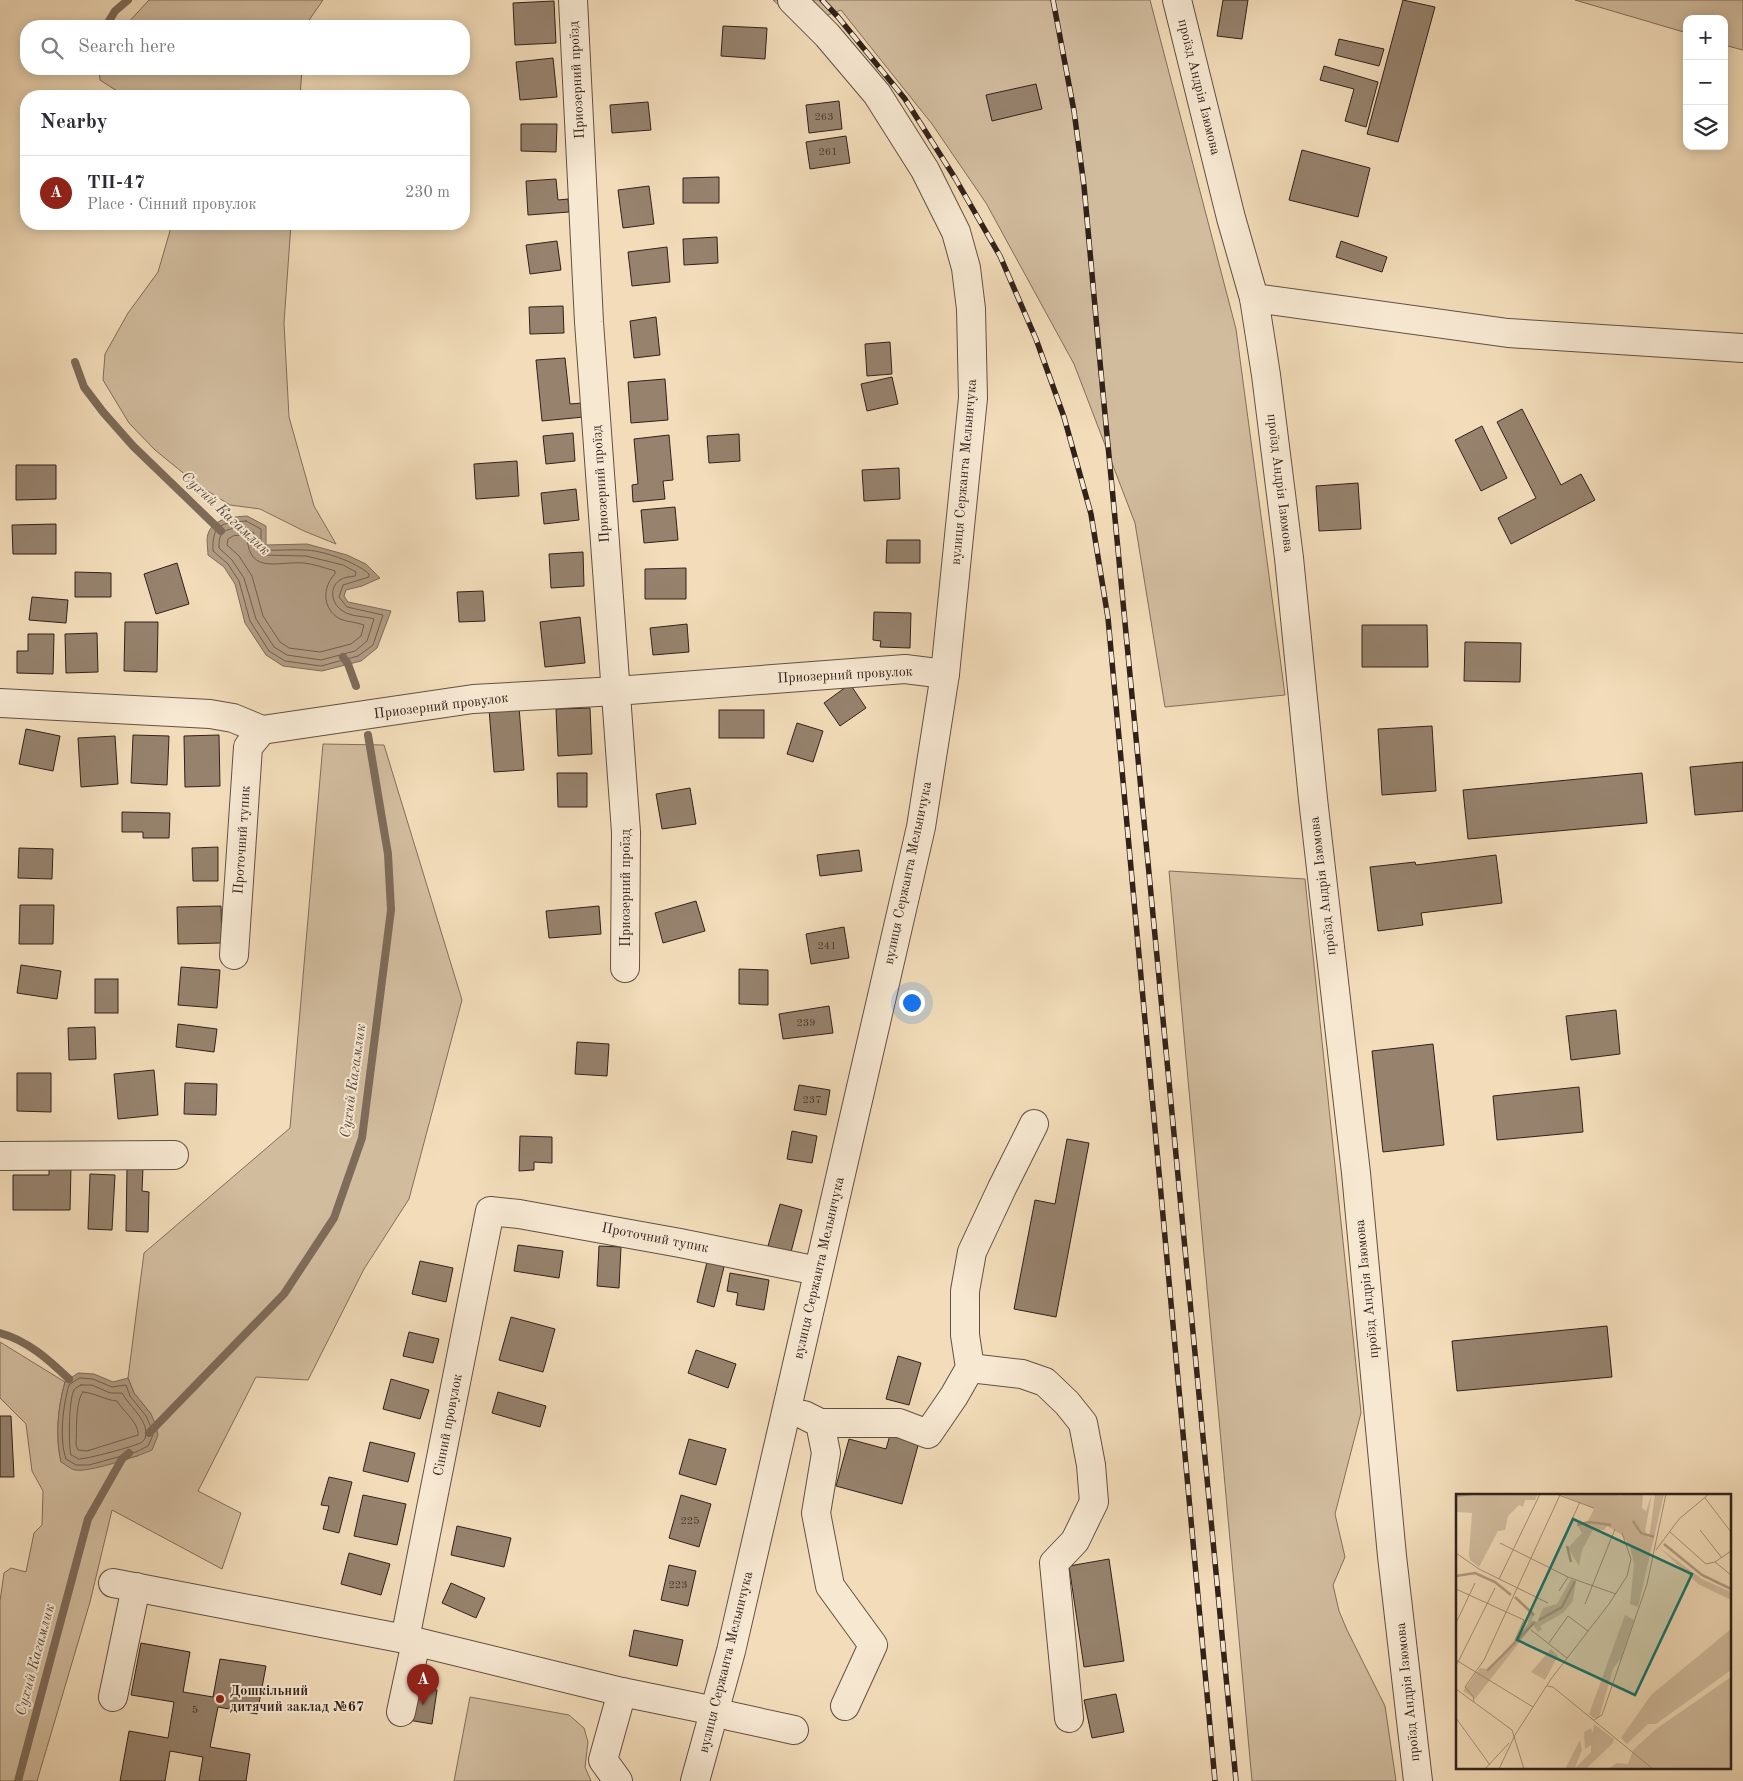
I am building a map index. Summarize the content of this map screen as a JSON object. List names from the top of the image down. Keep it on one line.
{"streets":{"street":["Приозерний проїзд","проїзд Андрія Ізюмова","вулиця Сержанта Мельничука","Приозерний провулок","Проточний тупик","Сінний провулок"]},"crossings":[["Приозерний проїзд","Приозерний провулок"],["вулиця Сержанта Мельничука","Приозерний провулок"],["вулиця Сержанта Мельничука","Проточний тупик"],["Приозерний провулок","Проточний тупик"],["Проточний тупик","Сінний провулок"]],"water":["Сухий Кагамлик"],"places":["Дошкільний дитячий заклад №67"],"house_numbers":["263","261","241","239","237","225","223","5"],"page":{"map_buttons":["+","−"],"search":"Search here","heading":"Nearby","list":[{"mark":"A","name":"ТП-47","note":"Place · Сінний провулок","value":"230 m"}],"pins":"A"}}
